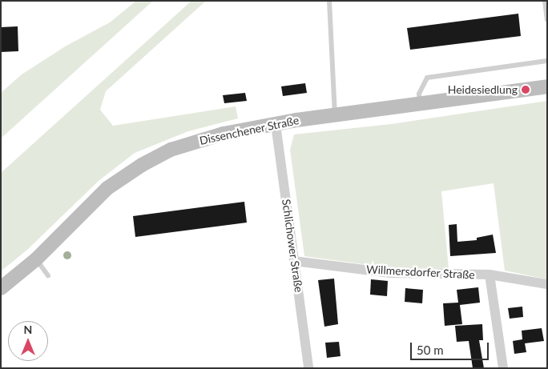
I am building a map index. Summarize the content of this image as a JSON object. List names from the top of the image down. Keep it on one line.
{"streets":{"main road":["Dissenchener Straße"],"street":["Schlichower Straße","Willmersdorfer Straße"]},"crossings":[["Dissenchener Straße","Schlichower Straße"],["Schlichower Straße","Willmersdorfer Straße"]],"places":["Heidesiedlung"],"scale_bar":"50 m","north":"top"}
